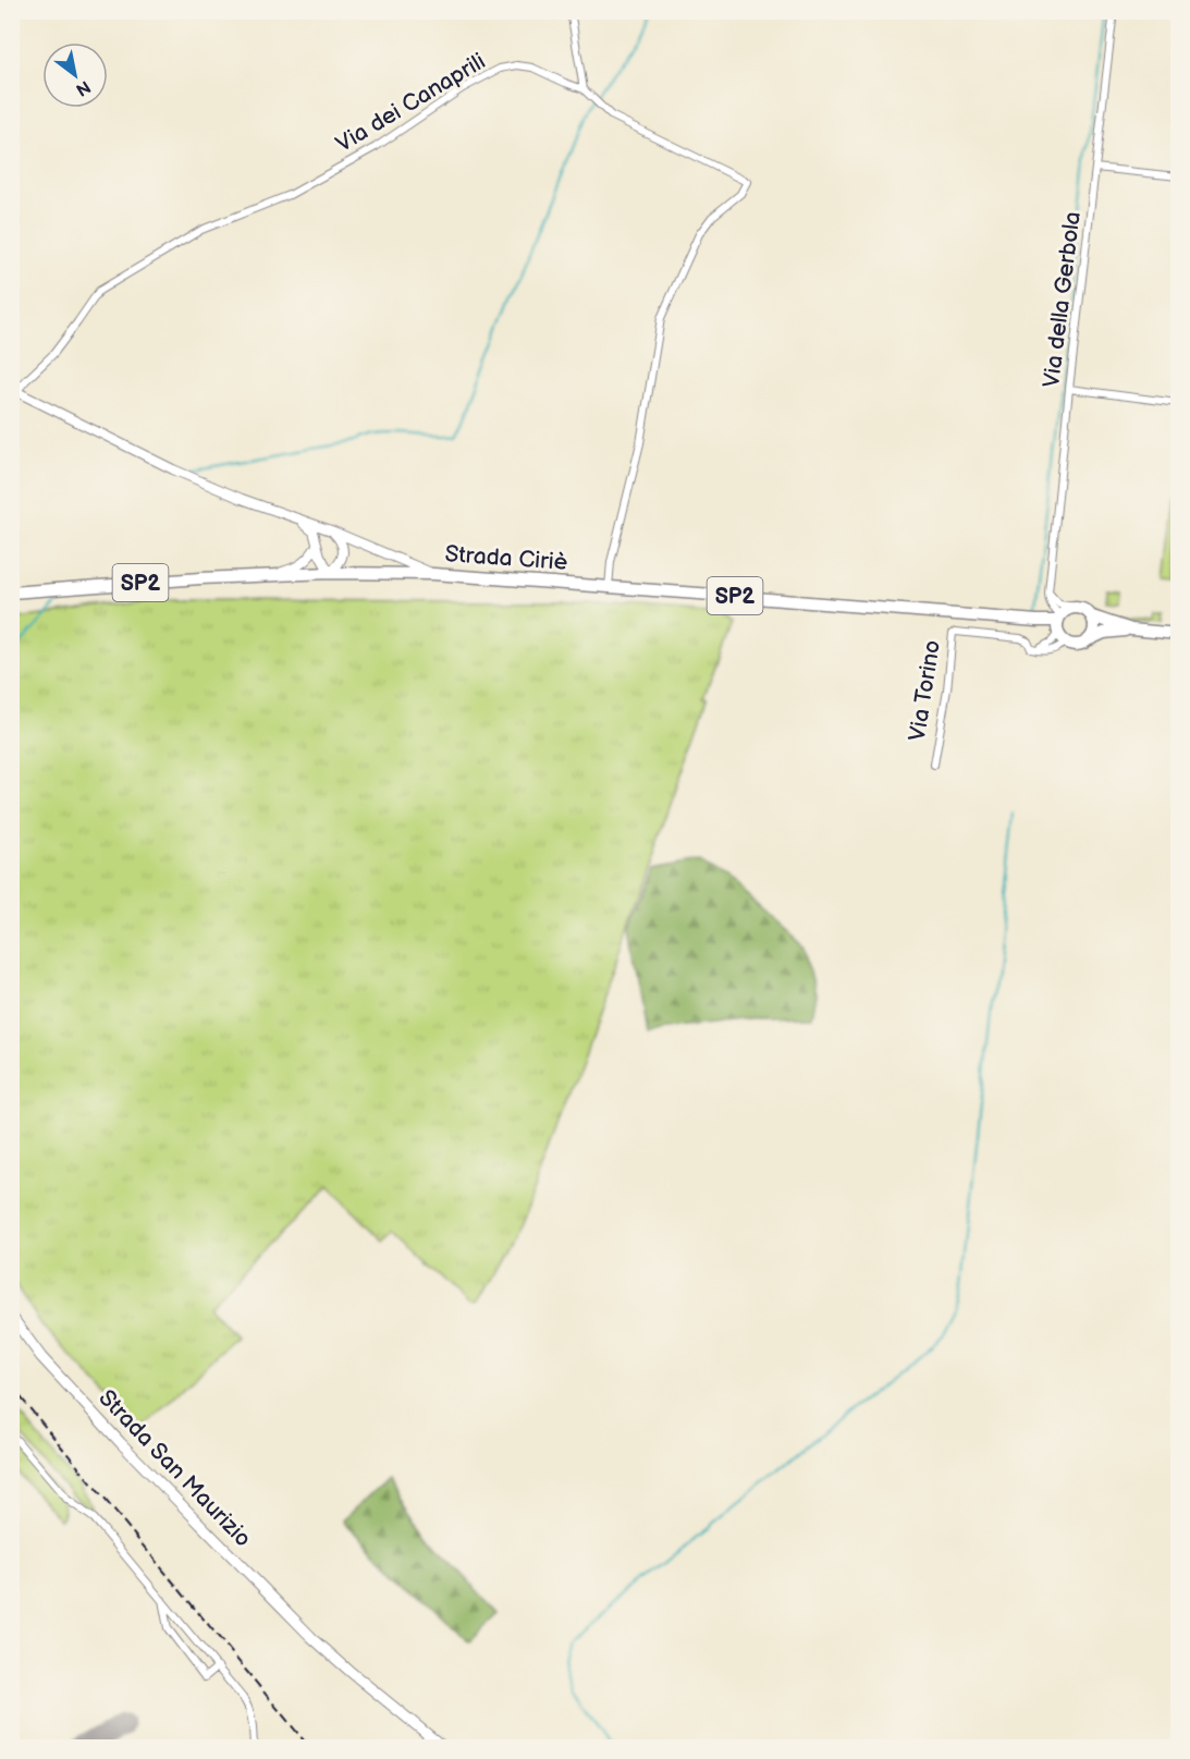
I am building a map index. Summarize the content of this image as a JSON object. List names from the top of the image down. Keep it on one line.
{"streets":{"main road":["Strada Ciriè","SP2","Strada San Maurizio"],"street":["Via dei Canaprili","Via della Gerbola","Via Torino"]},"crossings":[["Via dei Canaprili","Strada Ciriè"],["Strada Ciriè","SP2"]],"north":"bottom right"}
